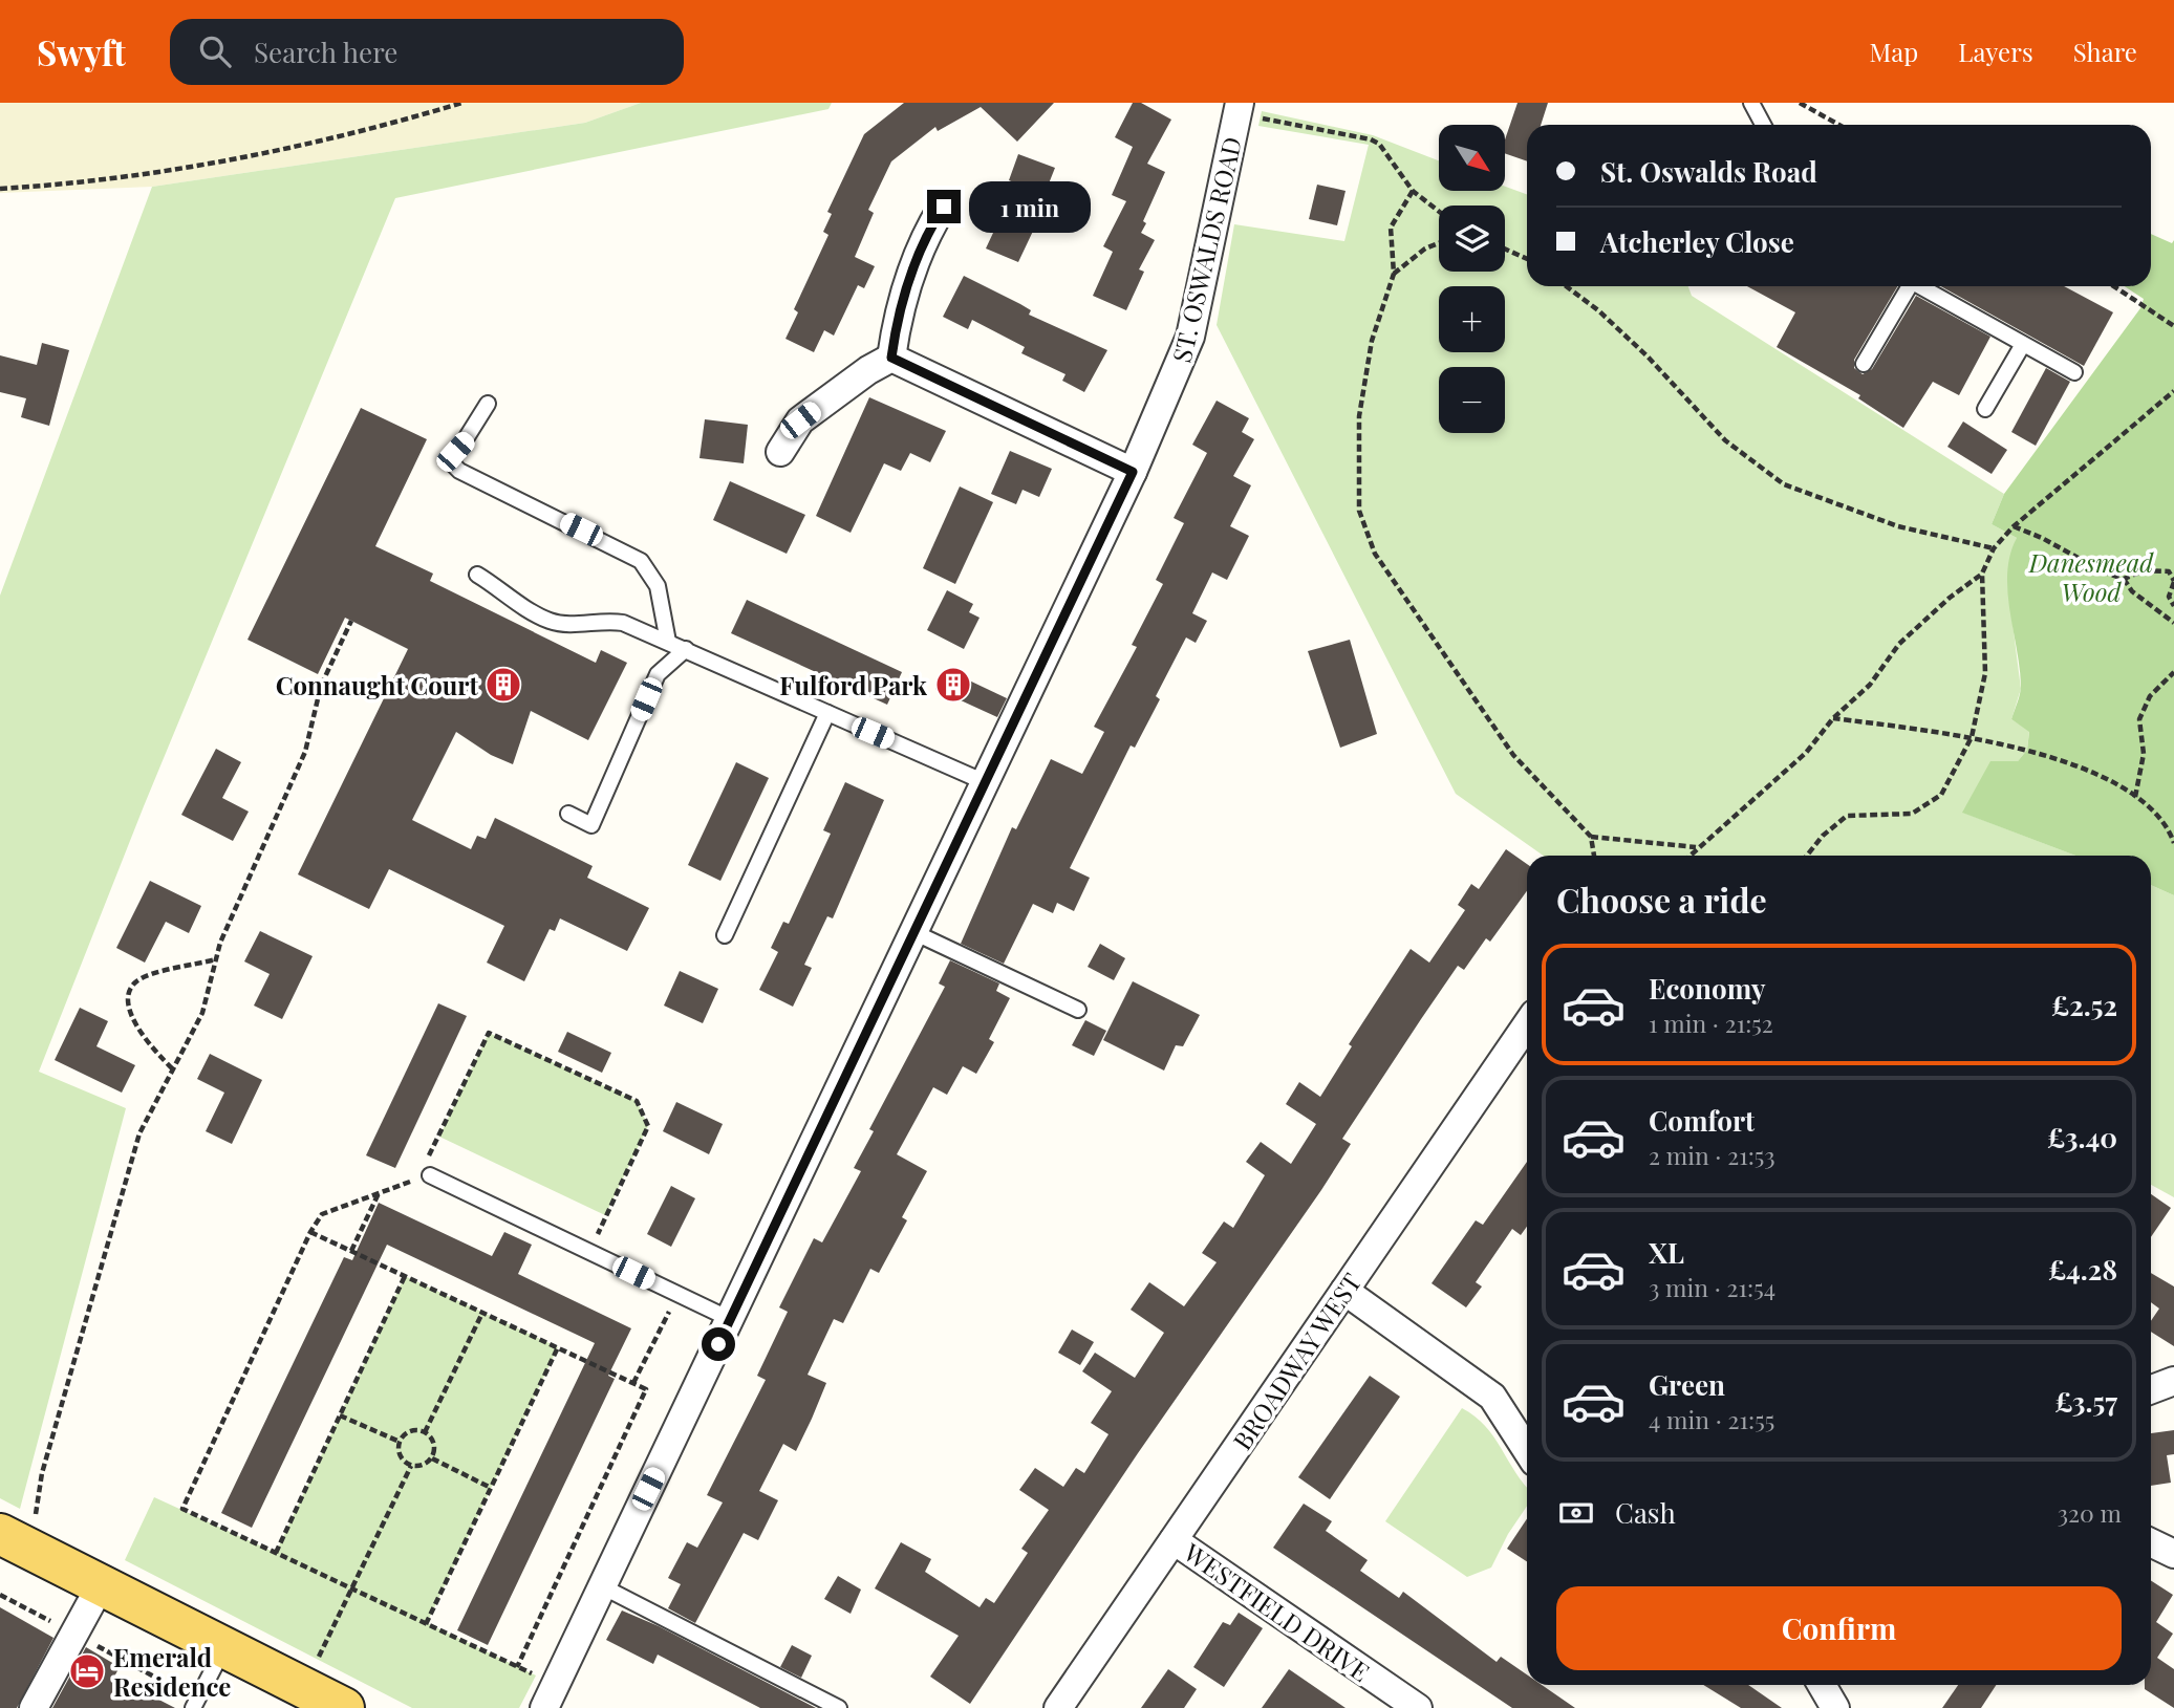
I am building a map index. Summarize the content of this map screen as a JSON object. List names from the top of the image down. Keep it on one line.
{"streets":{"street":["ST. OSWALDS ROAD","BROADWAY WEST","WESTFIELD DRIVE"]},"crossings":[["BROADWAY WEST","WESTFIELD DRIVE"]],"parks":["Danesmead Wood"],"places":{"building":["Connaught Court","Fulford Park"],"hotel":["Emerald Residence"]},"north":"bottom right","page":{"header":"Swyft","search":"Search here","nav":["Map","Layers","Share"],"map_buttons":["+","−"],"banner":["St. Oswalds Road","Atcherley Close"],"bubble":"1 min","heading":"Choose a ride","list":[{"name":"Economy","note":"1 min · 21:52","value":"£2.52"},{"name":"Comfort","note":"2 min · 21:53","value":"£3.40"},{"name":"XL","note":"3 min · 21:54","value":"£4.28"},{"name":"Green","note":"4 min · 21:55","value":"£3.57"}],"pay":["Cash","320 m"],"buttons":"Confirm"}}
